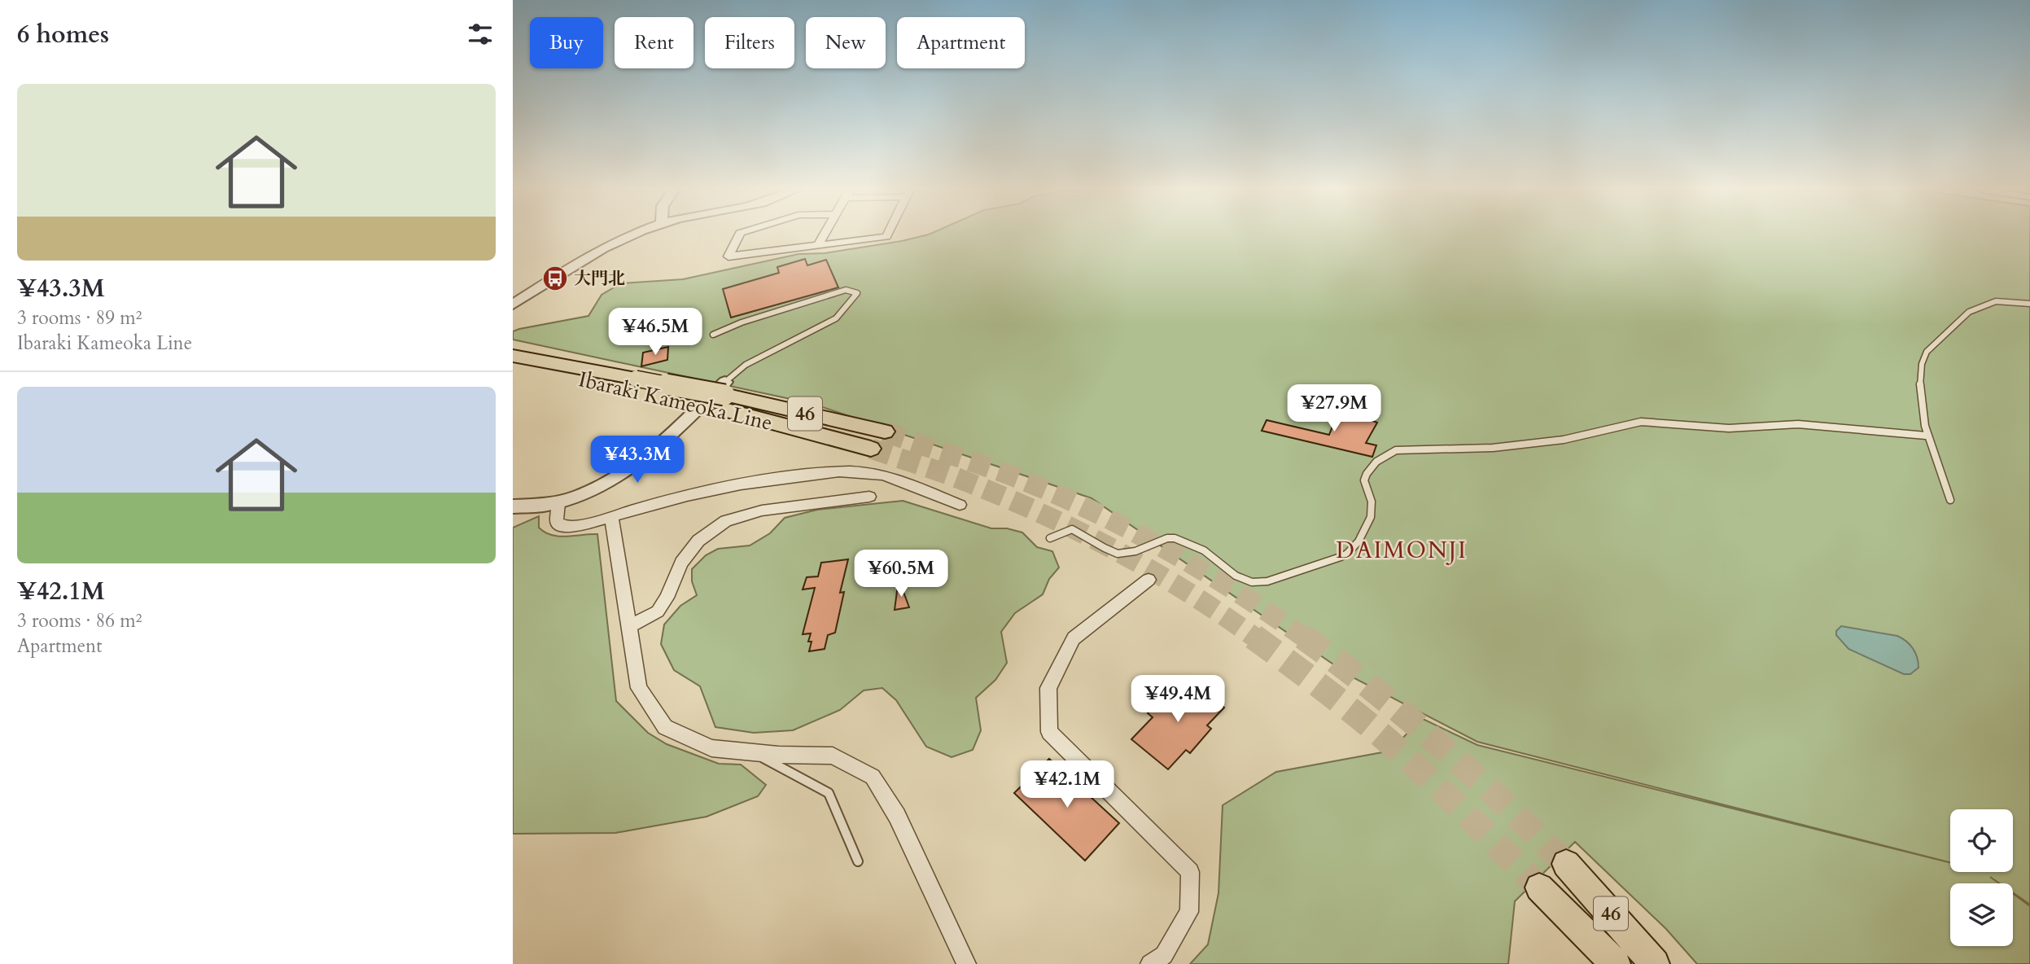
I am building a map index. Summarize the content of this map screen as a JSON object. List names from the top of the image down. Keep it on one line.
{"streets":{"main road":["Ibaraki Kameoka Line","46"]},"districts":["DAIMONJI"],"places":{"bus stop":["大門北"]},"page":{"heading":"6 homes","chip":["Buy","Rent","Filters","New","Apartment"],"list":[{"name":"¥43.3M","note":"3 rooms · 89 m² · Ibaraki Kameoka Line"},{"name":"¥42.1M","note":"3 rooms · 86 m² · Apartment"}],"price":["¥46.5M","¥27.9M","¥43.3M","¥60.5M","¥49.4M","¥42.1M"]}}
